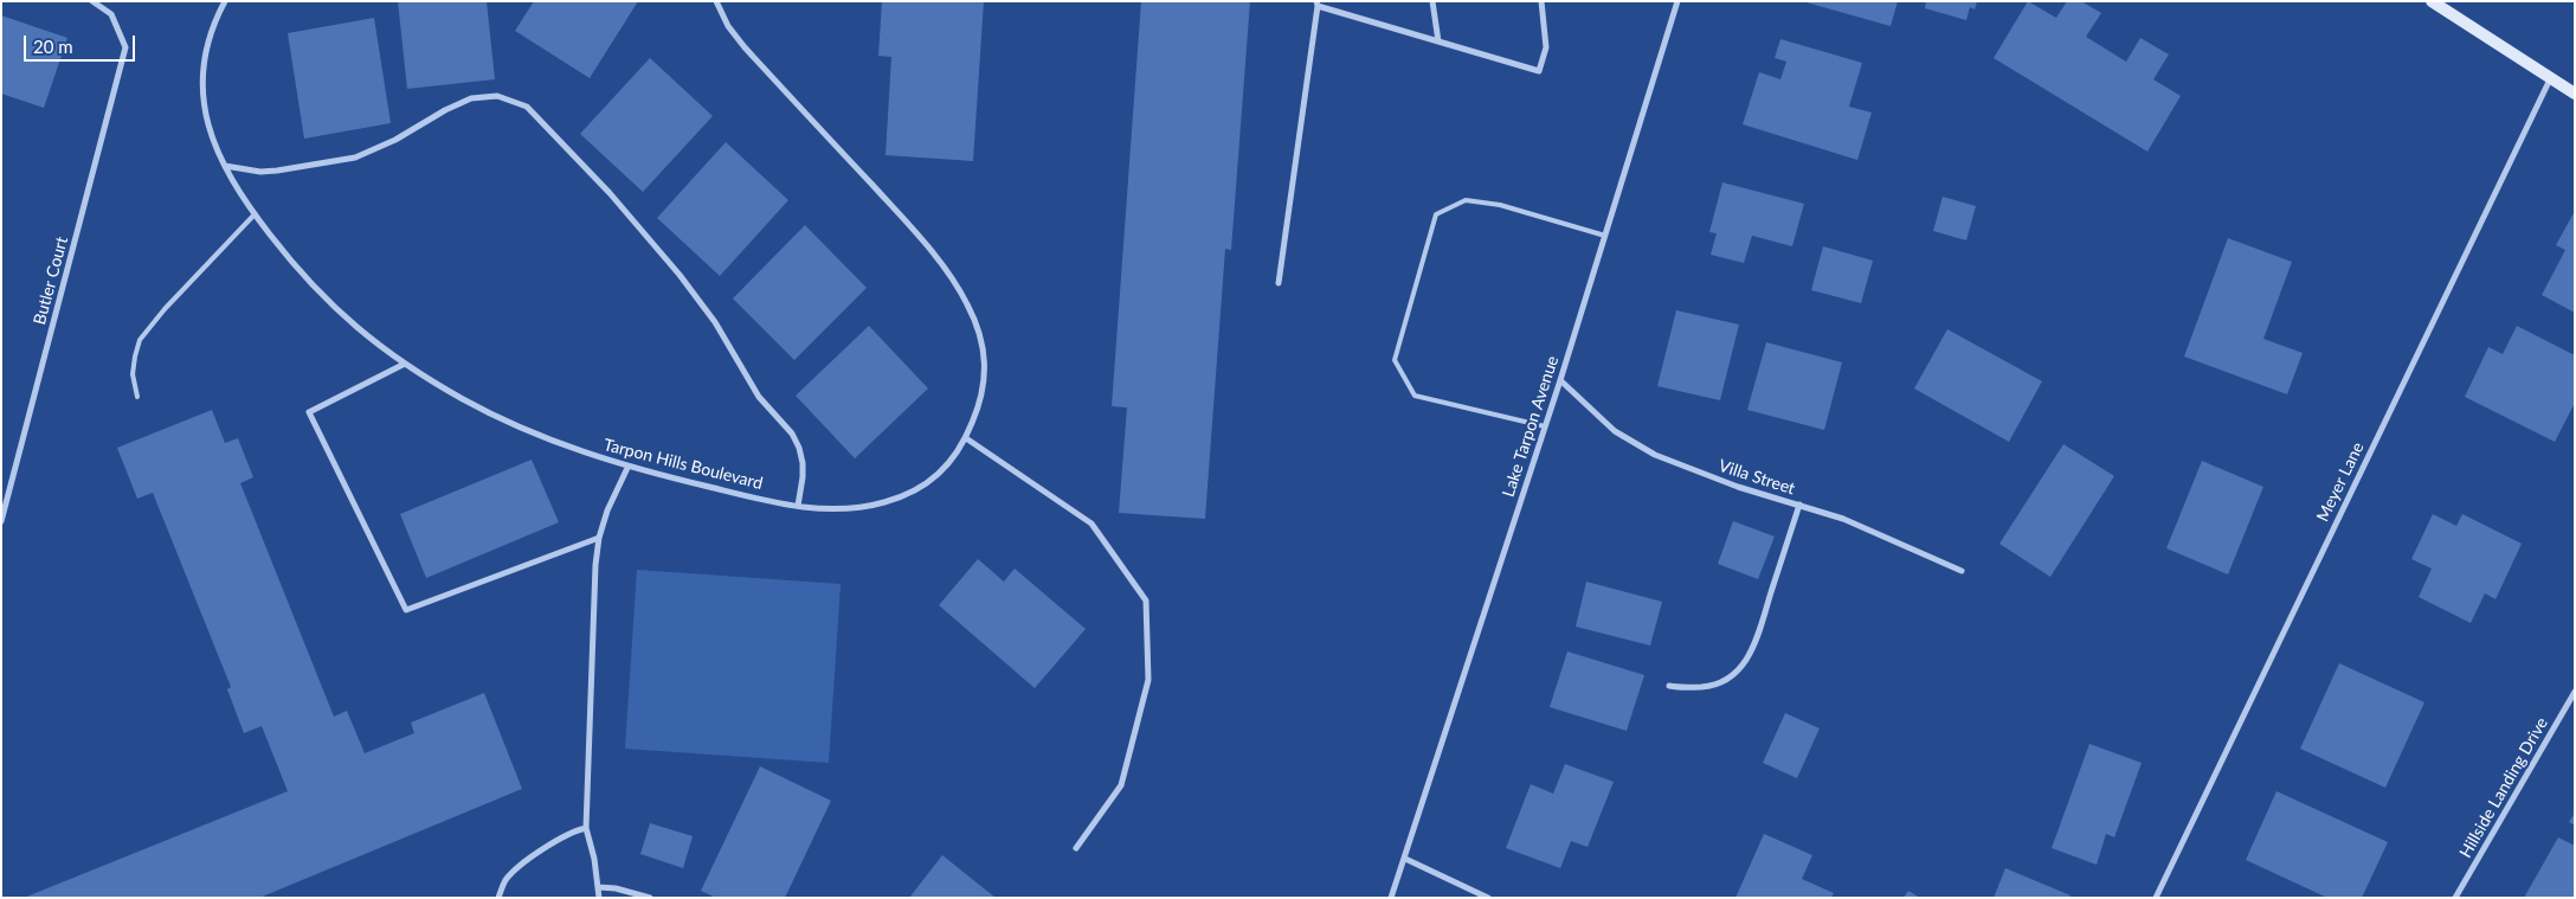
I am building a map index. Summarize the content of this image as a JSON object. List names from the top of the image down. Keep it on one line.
{"streets":{"street":["Butler Court","Lake Tarpon Avenue","Tarpon Hills Boulevard","Villa Street","Meyer Lane","Hillside Landing Drive"]},"crossings":[["Lake Tarpon Avenue","Villa Street"]],"scale_bar":"20 m"}
